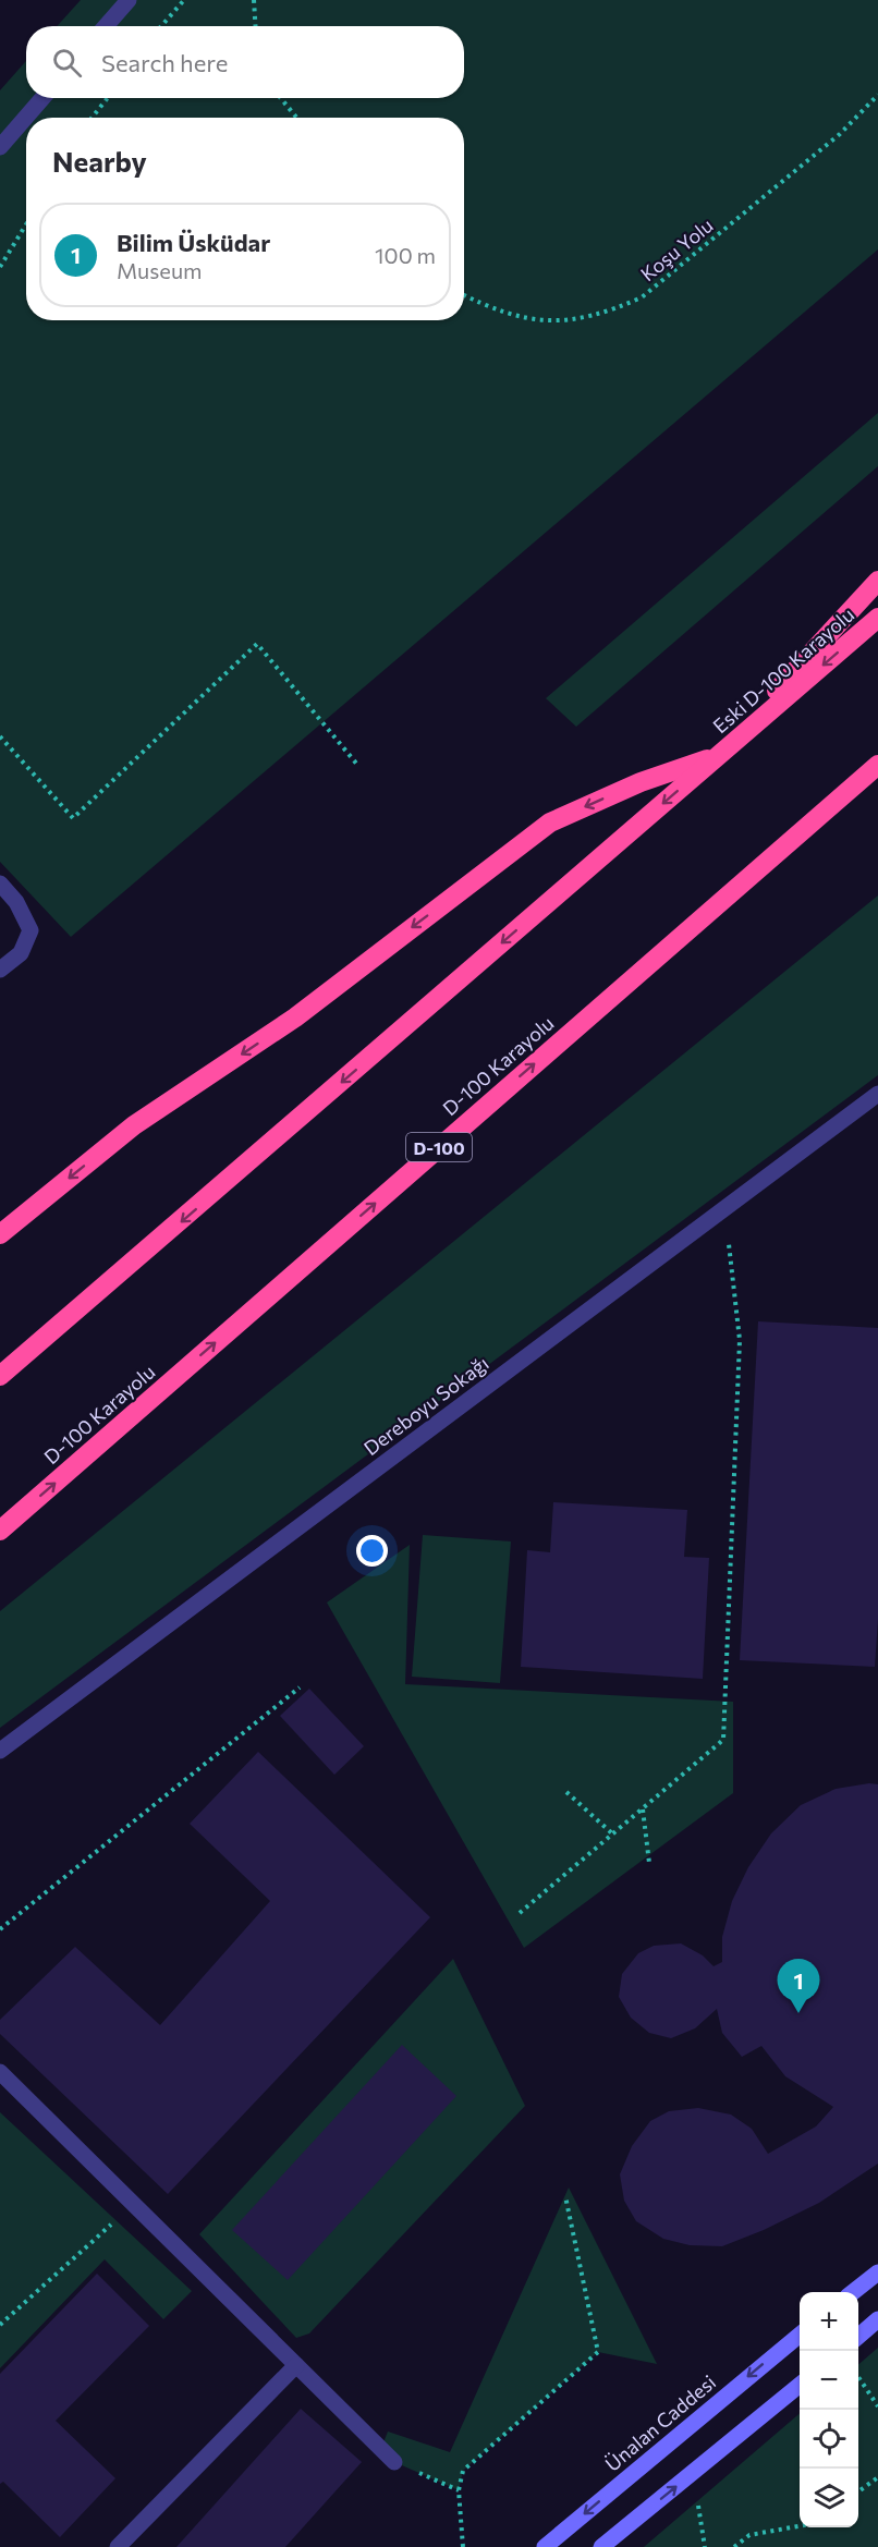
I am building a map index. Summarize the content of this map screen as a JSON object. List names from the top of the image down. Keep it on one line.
{"streets":{"highway":["Eski D-100 Karayolu","D-100 Karayolu","D-100"],"street":["Dereboyu Sokağı","Ünalan Caddesi"],"path":["Koşu Yolu"]},"page":{"search":"Search here","heading":"Nearby","list":[{"mark":"1","name":"Bilim Üsküdar","note":"Museum","value":"100 m"}],"pins":"1","map_buttons":["+","−"]}}
